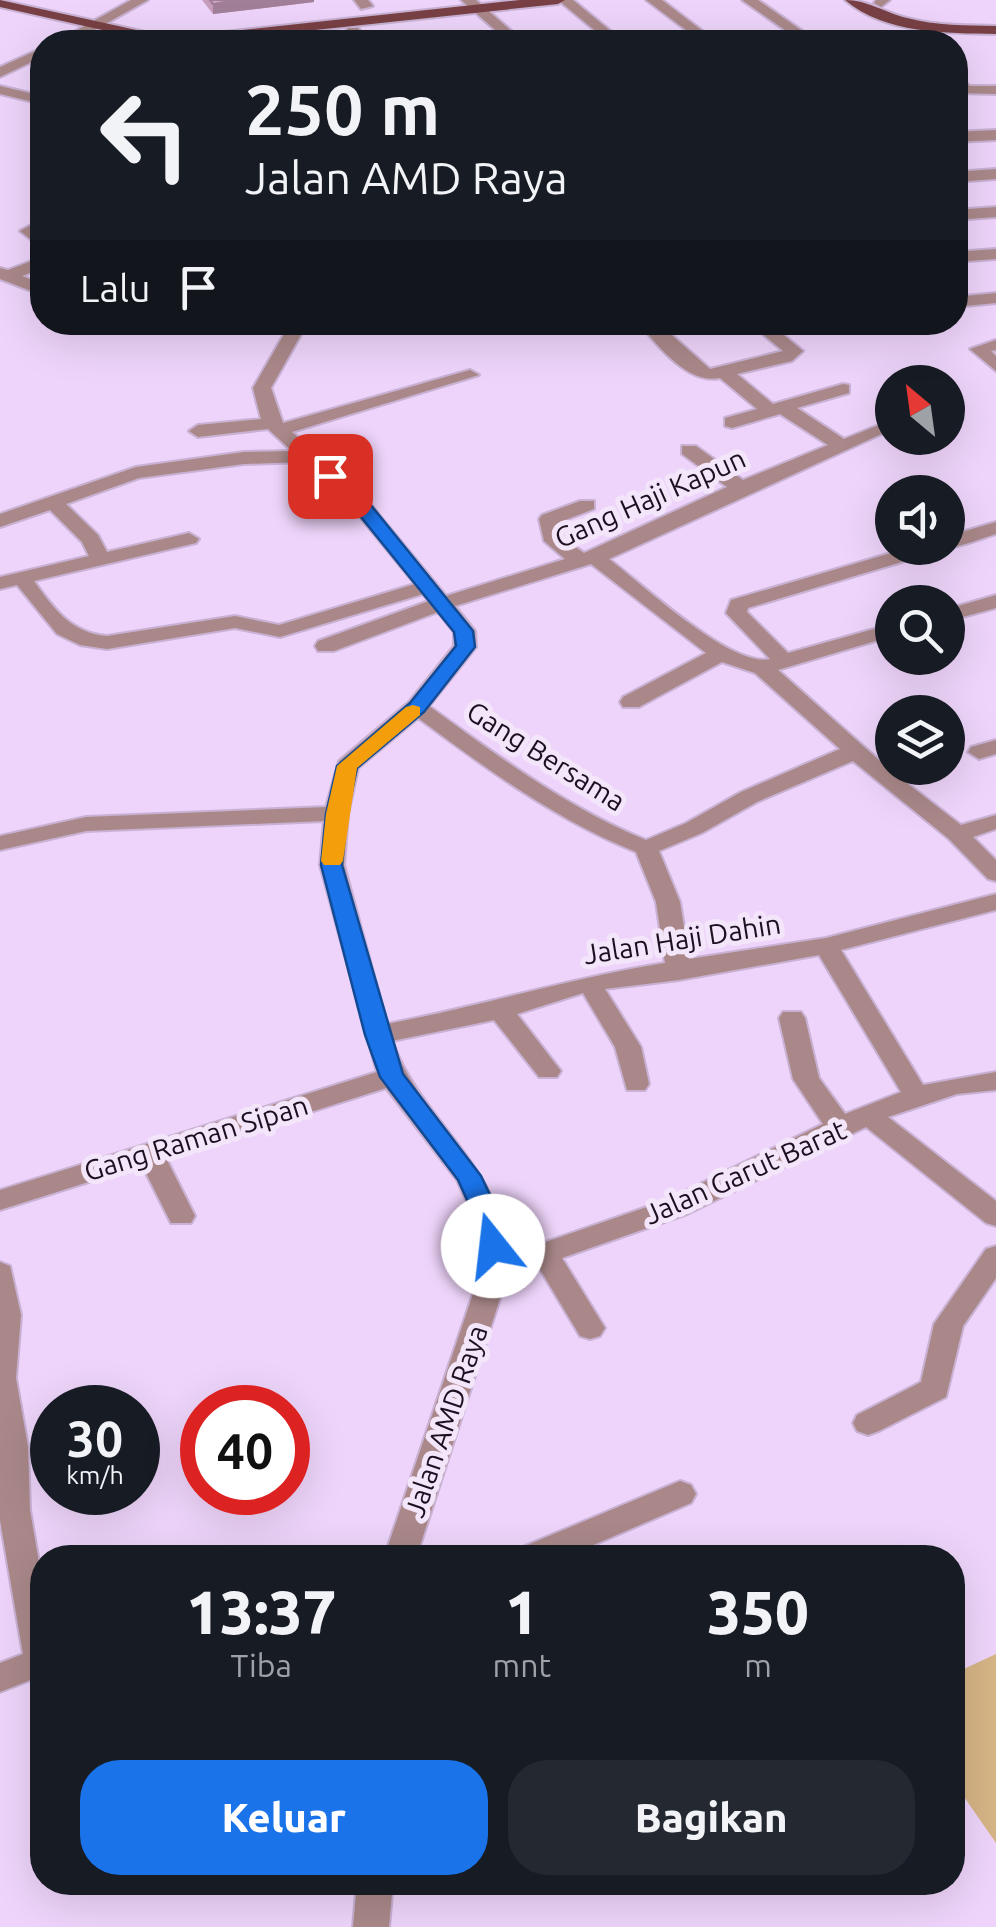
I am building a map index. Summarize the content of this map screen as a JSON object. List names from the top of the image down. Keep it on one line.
{"streets":{"street":["Gang Haji Kapun","Gang Bersama","Jalan Haji Dahin","Gang Raman Sipan","Jalan Garut Barat","Jalan AMD Raya"]},"crossings":[["Gang Haji Kapun","Jalan AMD Raya"],["Gang Bersama","Jalan AMD Raya"],["Jalan Haji Dahin","Jalan AMD Raya"],["Gang Raman Sipan","Jalan AMD Raya"],["Jalan Garut Barat","Jalan AMD Raya"]],"north":"top left","page":{"turn":["250 m","Jalan AMD Raya"],"then":"Lalu","speed":"30 km/h","limit":"40","eta":["13:37","Tiba","1","mnt","350","m"],"buttons":["Keluar","Bagikan"]}}
